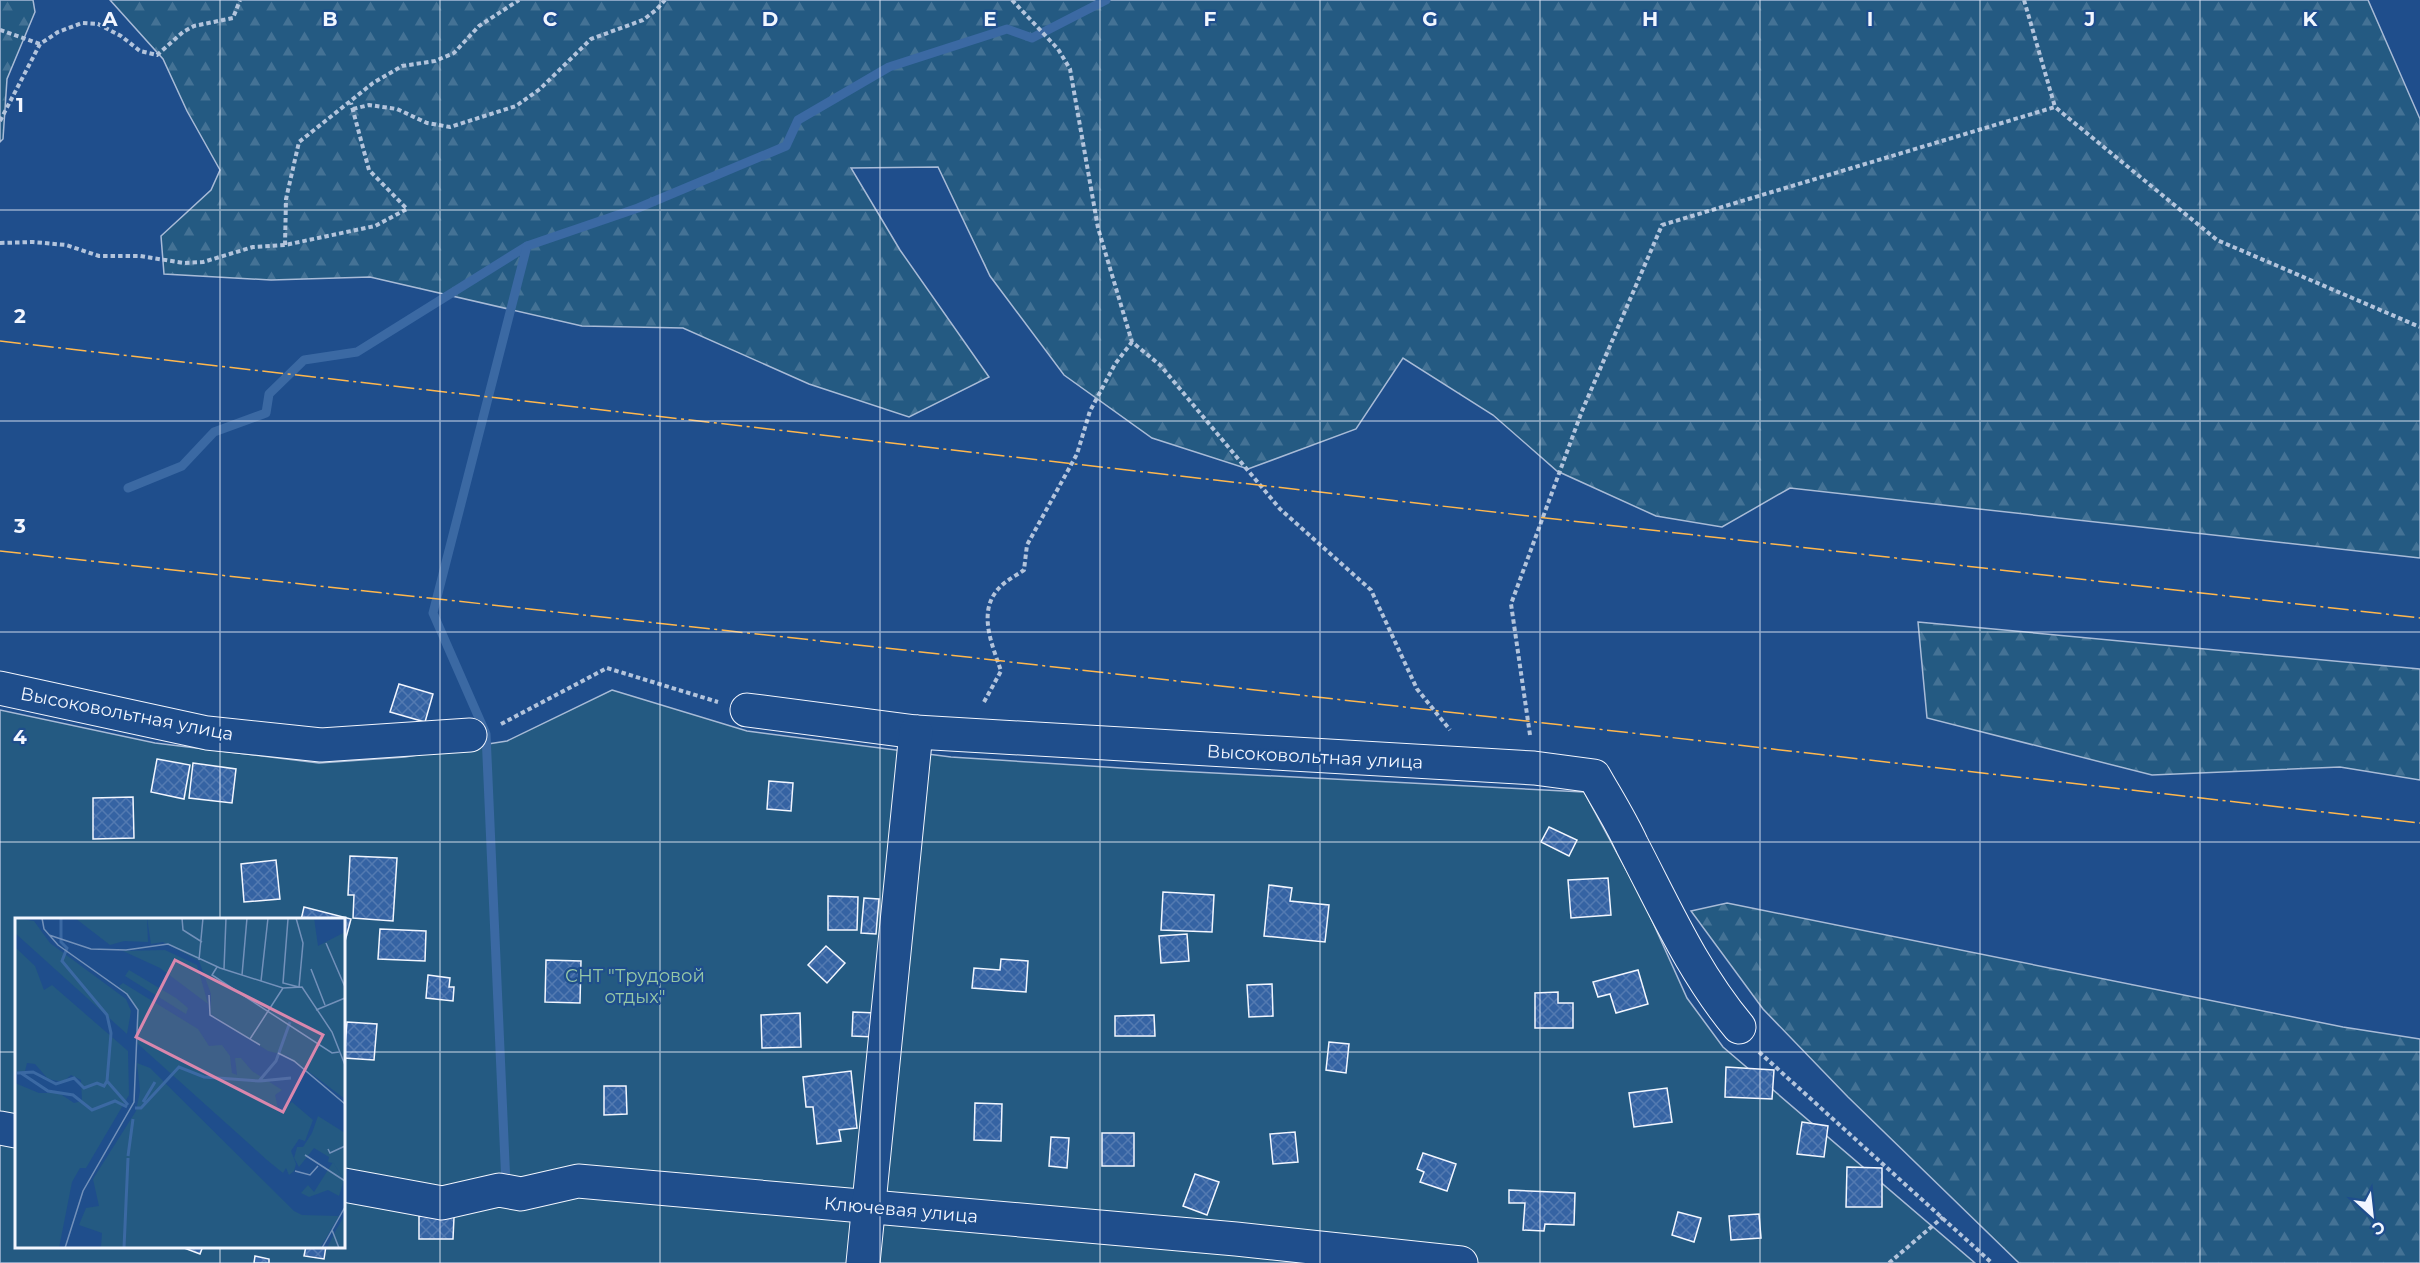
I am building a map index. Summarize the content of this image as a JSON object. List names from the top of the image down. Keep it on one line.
{"streets":{"street":["Высоковольтная улица","Ключевая улица"]},"parks":["СНТ \"Трудовой отдых\""],"north":"bottom right","grid":{"columns":["A","B","C","D","E","F","G","H","I","J","K"],"rows":["1","2","3","4"]}}
